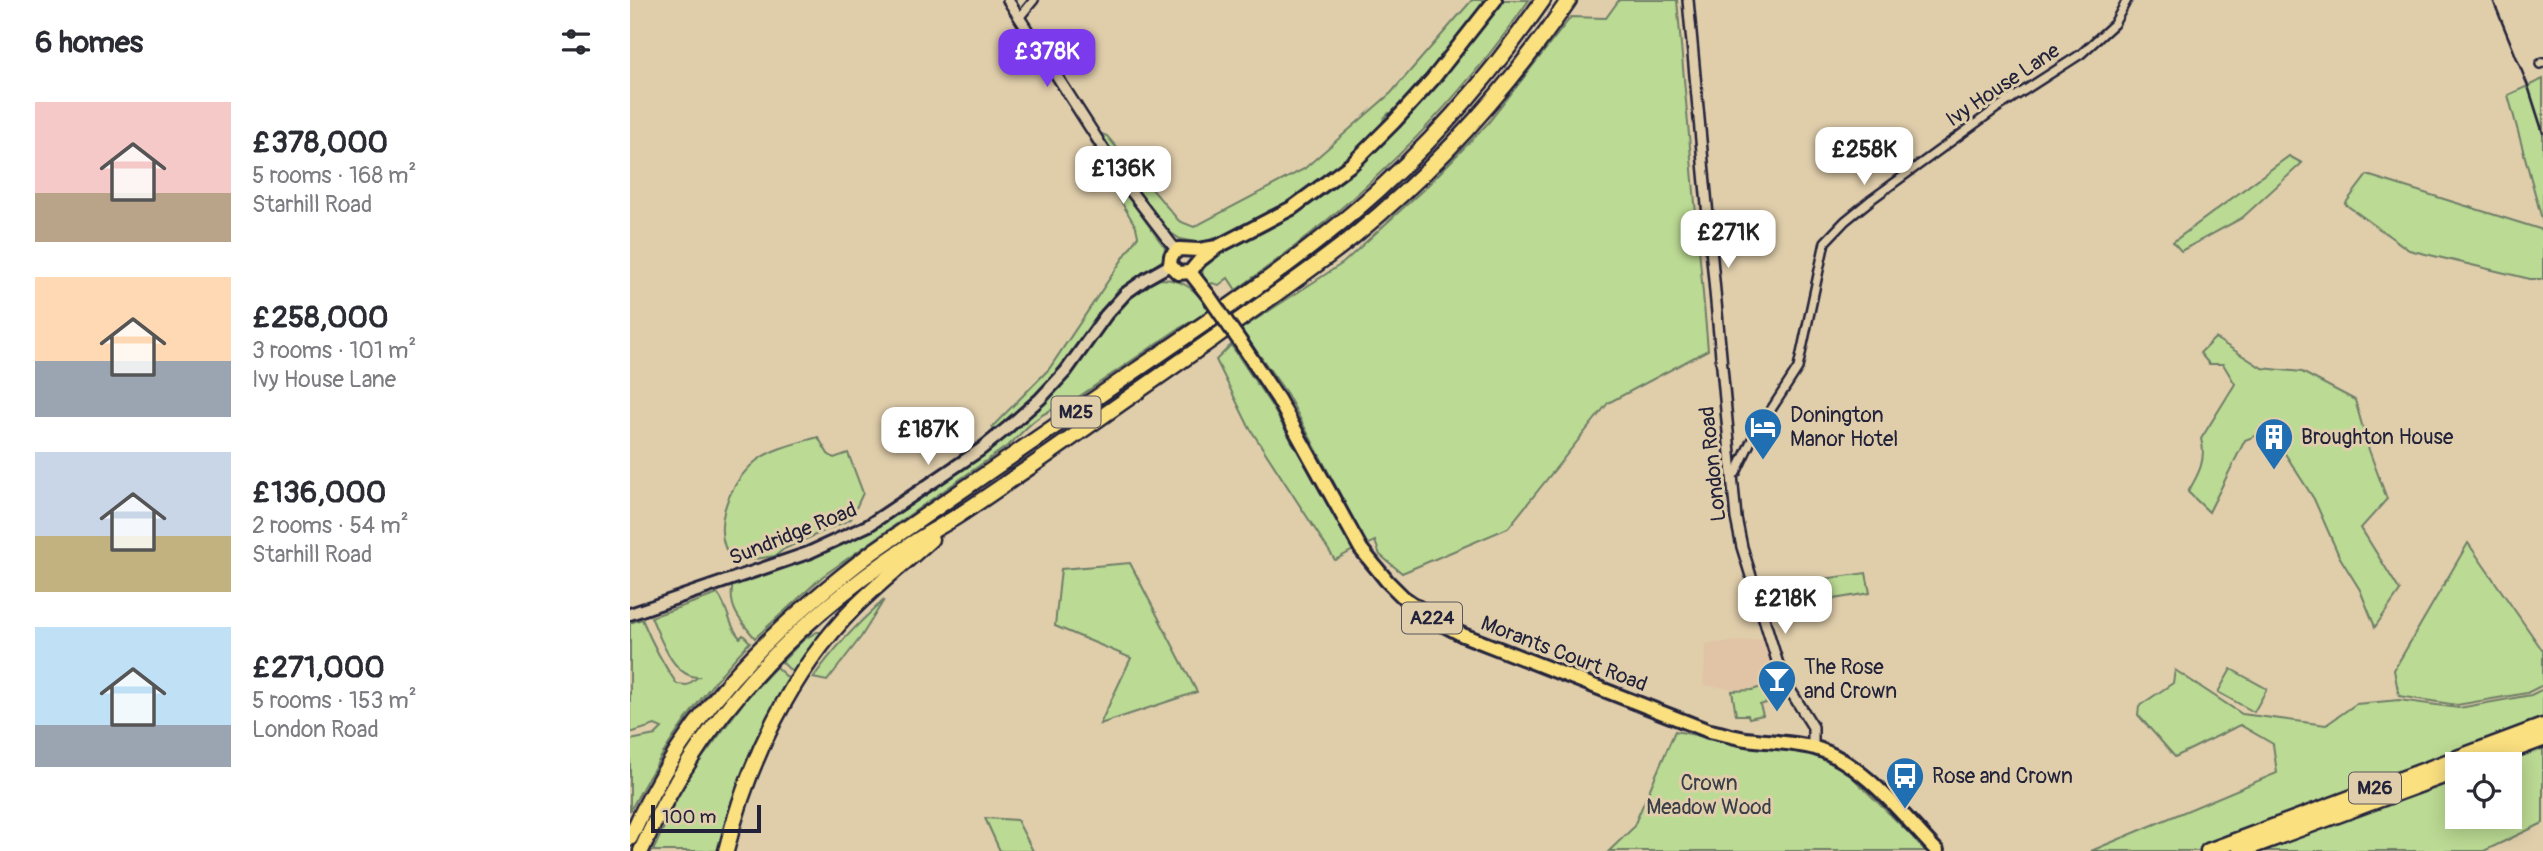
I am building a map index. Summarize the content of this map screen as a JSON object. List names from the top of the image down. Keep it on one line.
{"streets":{"highway":["M25","M26"],"main road":["Sundridge Road","A224","Morants Court Road"],"street":["Ivy House Lane","London Road"]},"crossings":[["Ivy House Lane","London Road"],["London Road","A224"],["London Road","Morants Court Road"],["Sundridge Road","Morants Court Road"],["A224","Morants Court Road"]],"parks":["Crown Meadow Wood"],"places":{"hotel":["Donington Manor Hotel"],"building":["Broughton House"],"bar":["The Rose and Crown"],"bus stop":["Rose and Crown"]},"scale_bar":"100 m","page":{"heading":"6 homes","price":["£378K","£258K","£136K","£271K","£187K","£218K"],"list":[{"name":"£378,000","note":"5 rooms · 168 m² · Starhill Road"},{"name":"£258,000","note":"3 rooms · 101 m² · Ivy House Lane"},{"name":"£136,000","note":"2 rooms · 54 m² · Starhill Road"},{"name":"£271,000","note":"5 rooms · 153 m² · London Road"}],"scale":"100 m"}}
